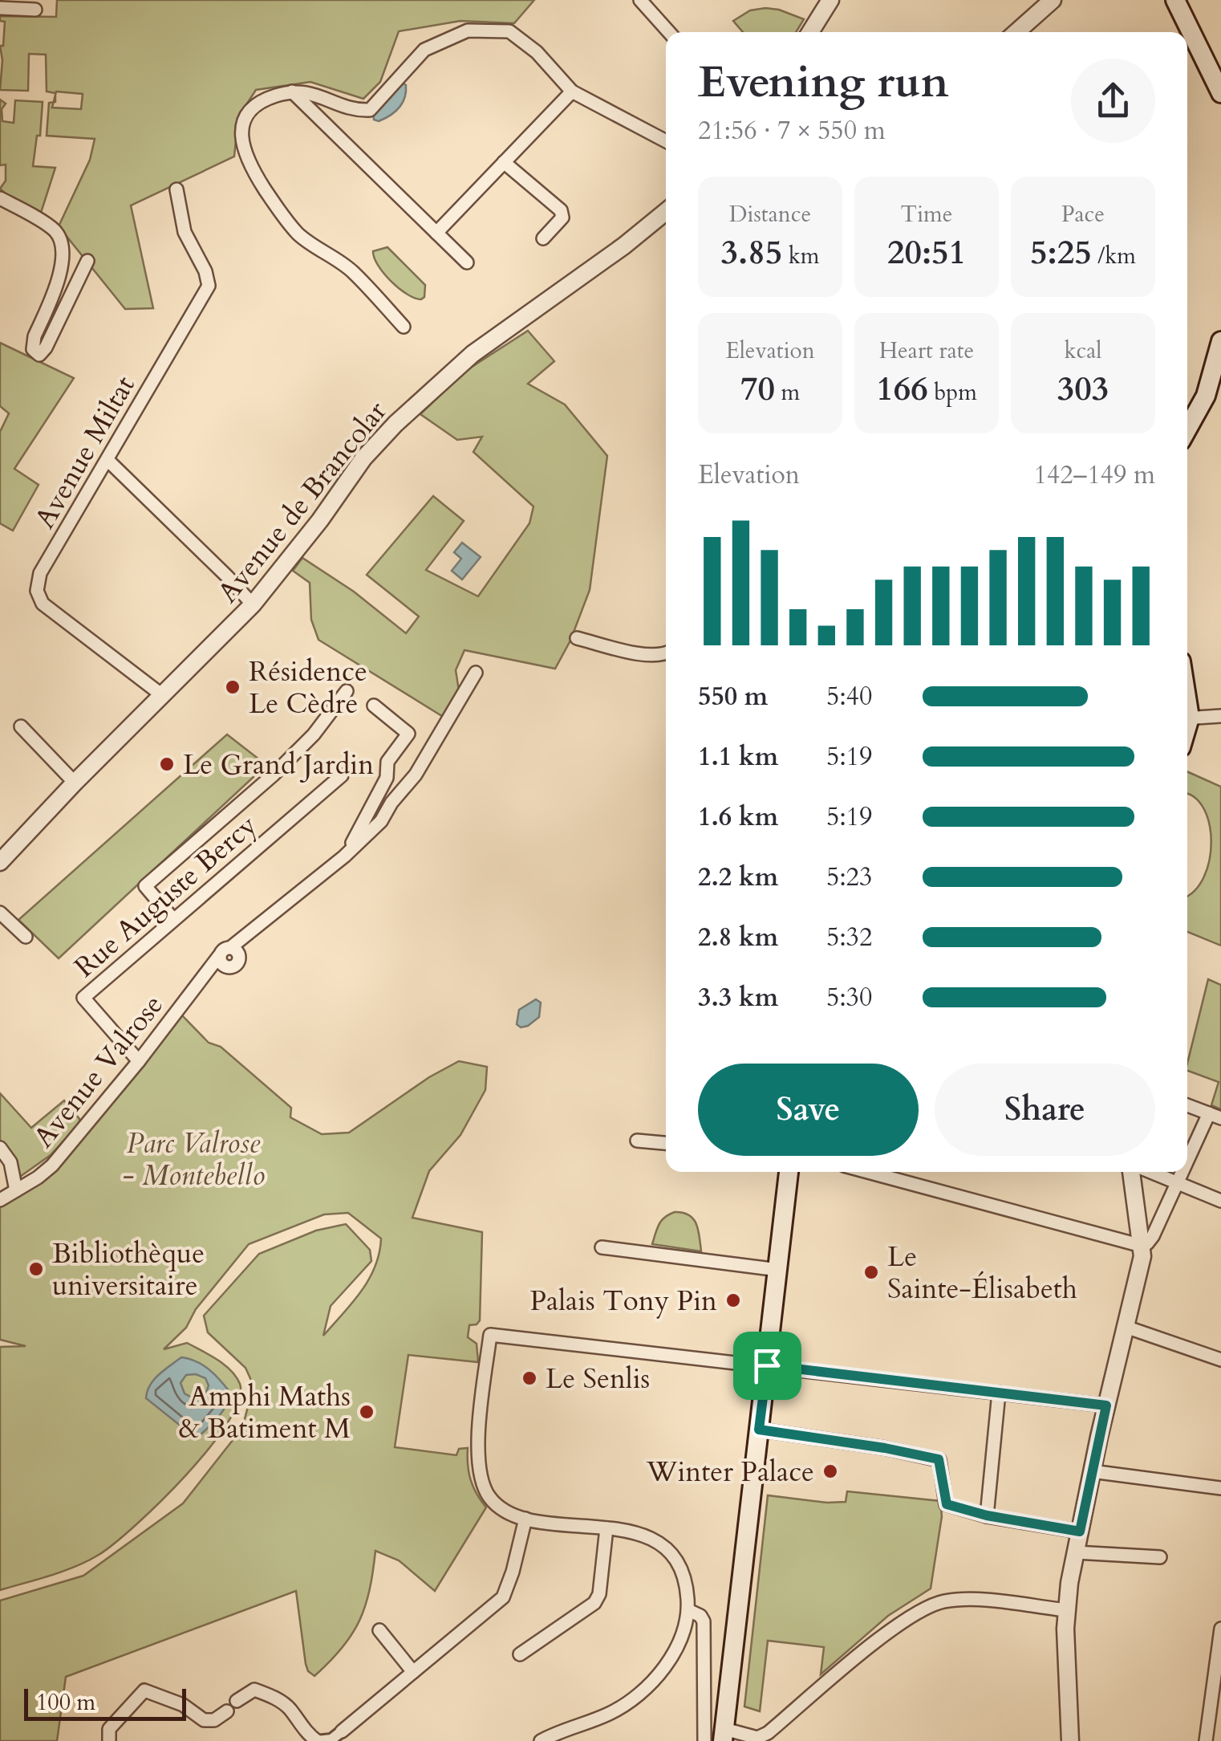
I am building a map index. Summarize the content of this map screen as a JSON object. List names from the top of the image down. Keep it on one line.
{"streets":{"street":["Avenue Miltat","Avenue de Brancolar","Rue Auguste Bercy","Avenue Valrose"]},"crossings":[["Avenue Miltat","Avenue de Brancolar"],["Rue Auguste Bercy","Avenue Valrose"]],"parks":["Parc Valrose - Montebello"],"places":["Résidence Le Cèdre","Le Grand Jardin","Bibliothèque universitaire","Le Sainte-Élisabeth","Palais Tony Pin","Le Senlis","Amphi Maths & Batiment M","Winter Palace"],"scale_bar":"100 m","page":{"heading":["Evening run","21:56 · 7 × 550 m"],"stats":[["Distance","3.85 km"],["Time","20:51"],["Pace","5:25 /km"],["Elevation","70 m"],["Heart rate","166 bpm"],["kcal","303"]],"chart":["Elevation","142–149 m"],"list":[{"name":"550 m","note":"5:40"},{"name":"1.1 km","note":"5:19"},{"name":"1.6 km","note":"5:19"},{"name":"2.2 km","note":"5:23"},{"name":"2.8 km","note":"5:32"},{"name":"3.3 km","note":"5:30"}],"buttons":["Save","Share"],"scale":"100 m"}}
